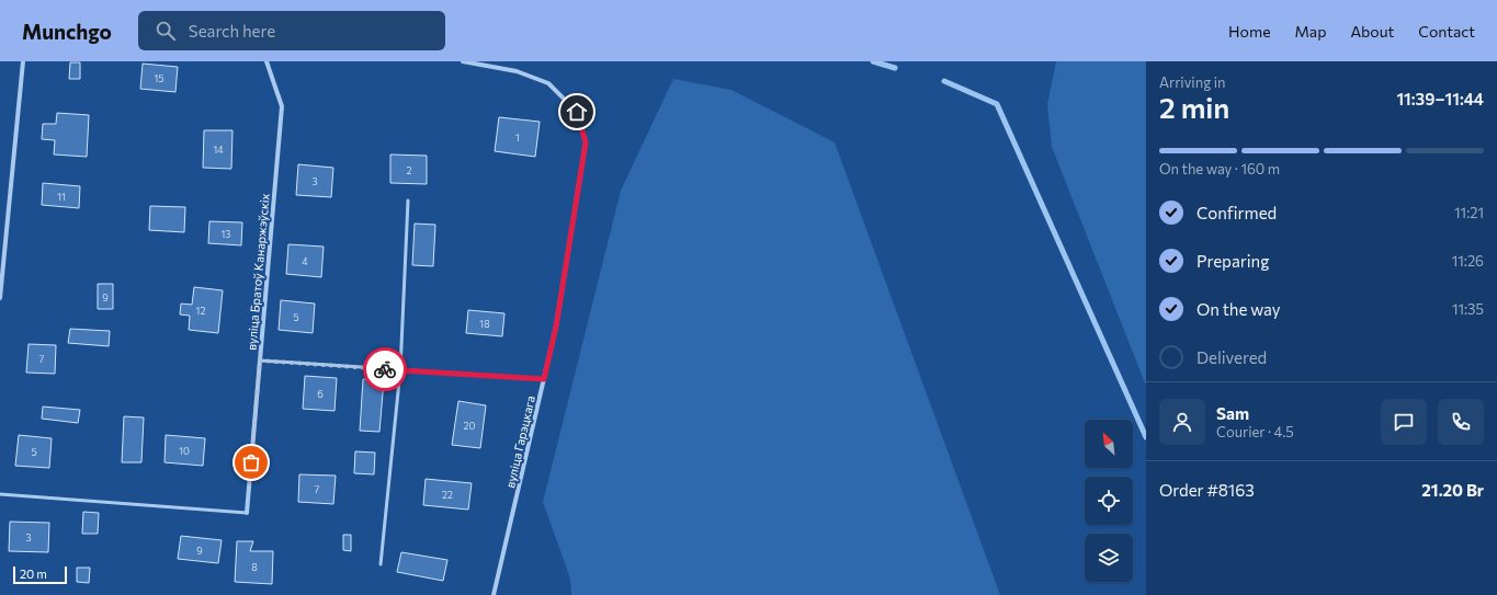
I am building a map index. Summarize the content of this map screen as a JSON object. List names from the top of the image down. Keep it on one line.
{"streets":{"street":["вуліца Братоў Канаржэўскіх","вуліца Гарэцкага"]},"house_numbers":["15","1","14","2","3","11","13","4","9","12","5","18","7","6","20","10","5","7","22","3","9","8"],"scale_bar":"20 m","north":"top left","page":{"header":"Munchgo","search":"Search here","nav":["Home","Map","About","Contact"],"heading":["2 min","Arriving in","11:39–11:44"],"panel":["Sam","Courier · 4.5","Order #8163","21.20 Br"],"bar":"On the way · 160 m","list":[["Confirmed","11:21"],["Preparing","11:26"],["On the way","11:35"],"Delivered"],"scale":"20 m"}}
